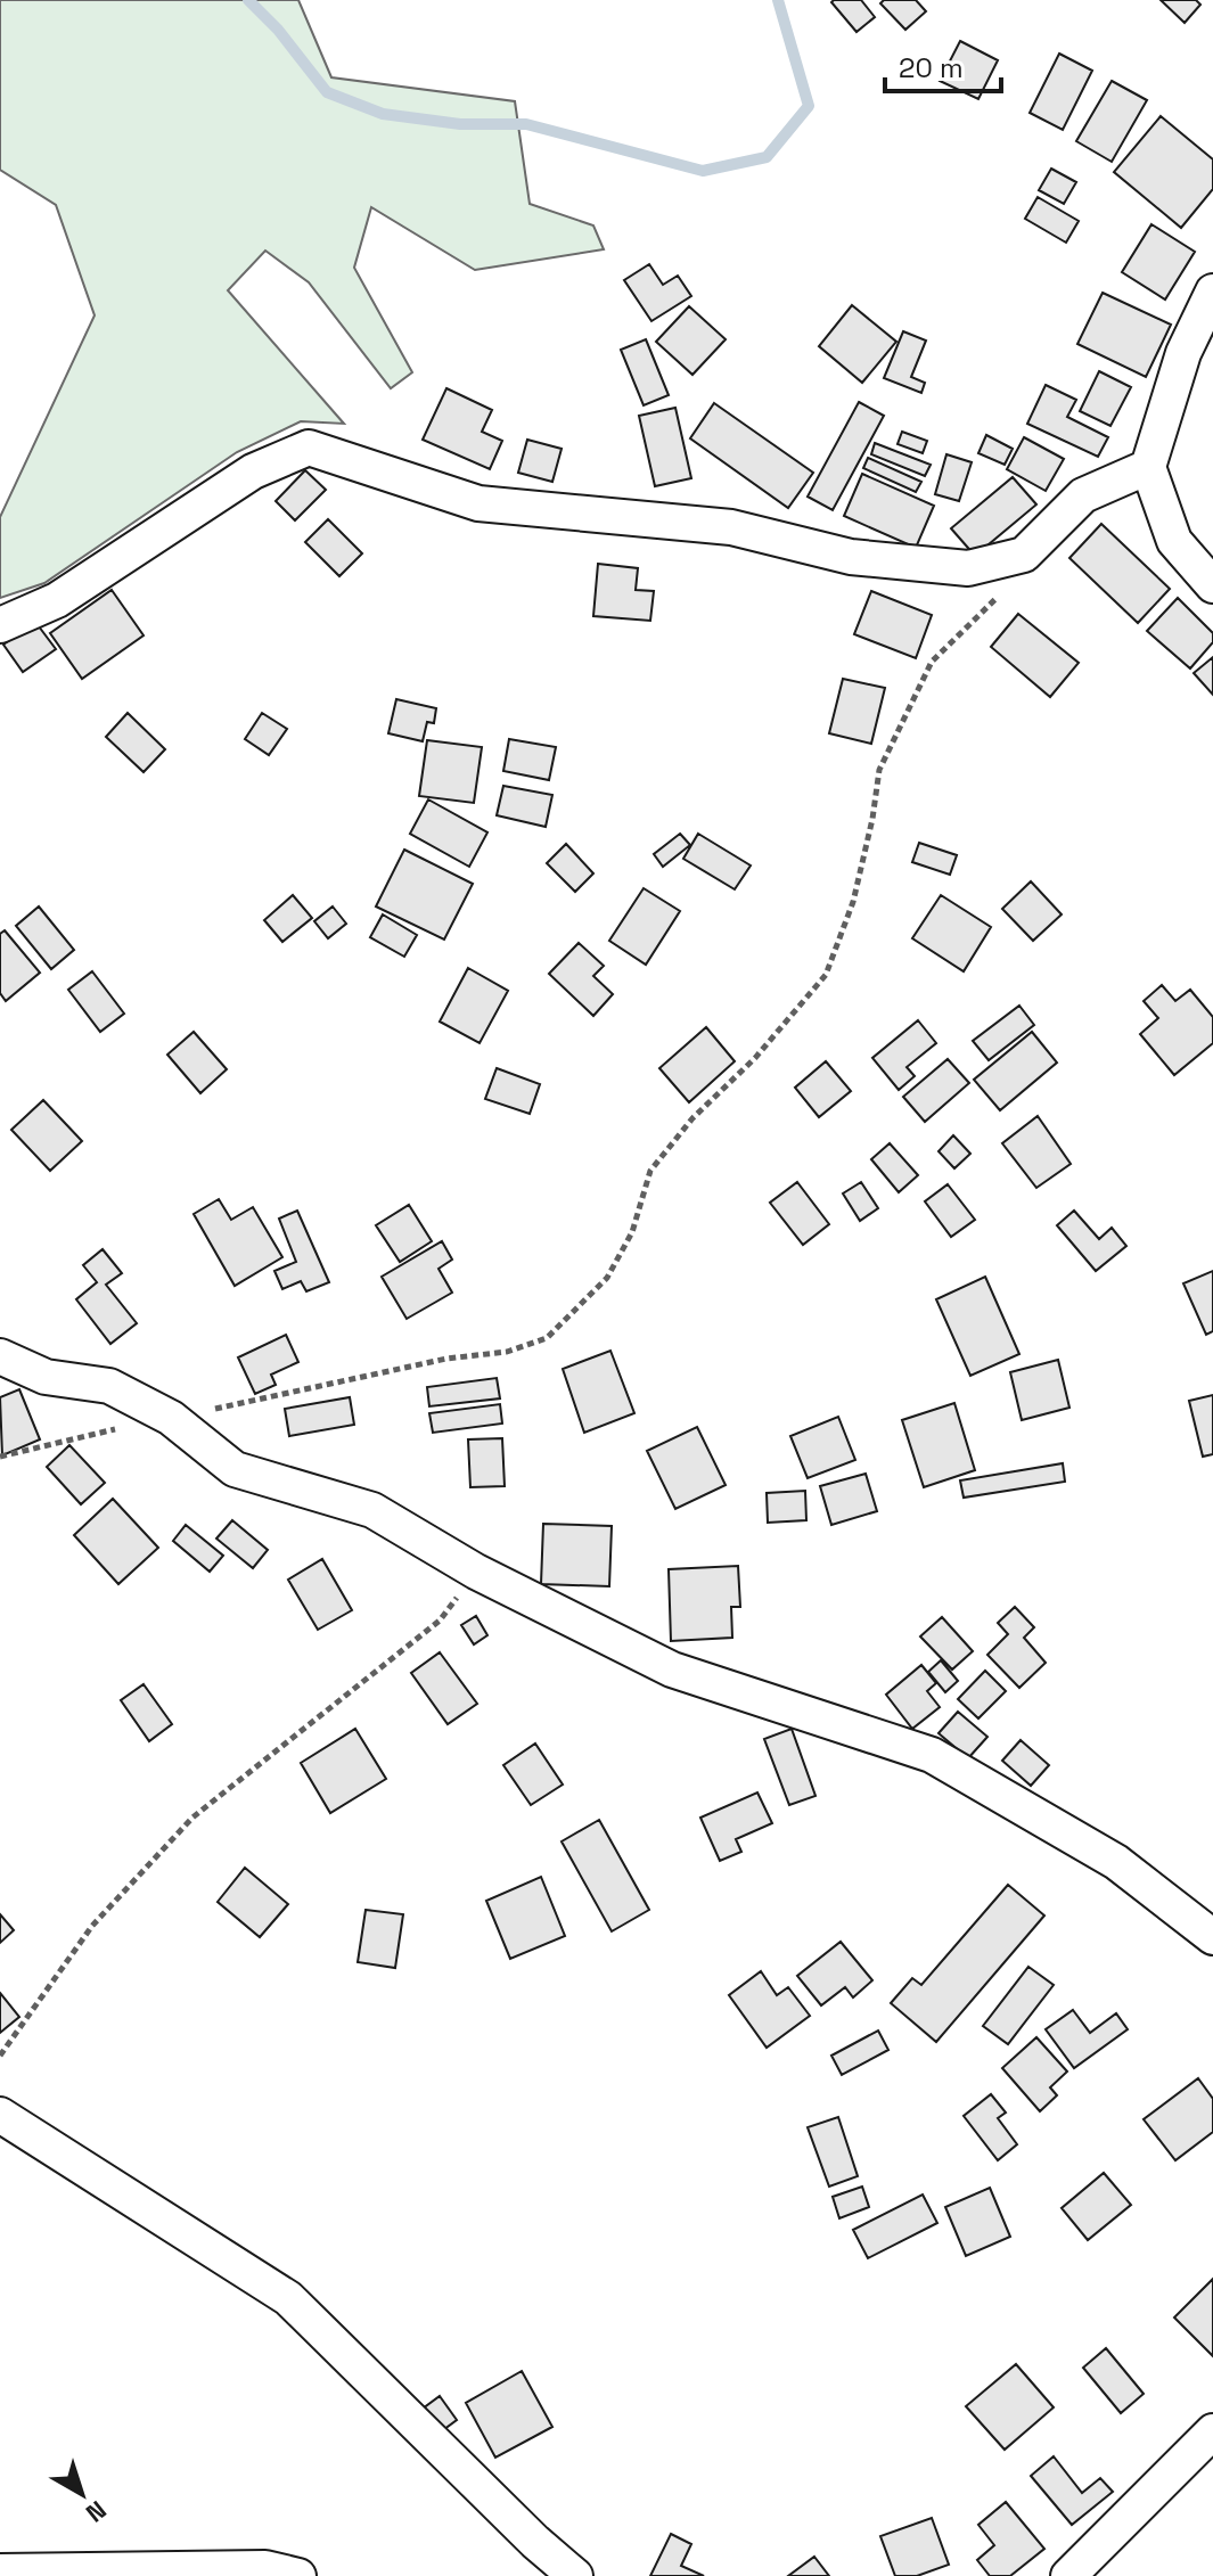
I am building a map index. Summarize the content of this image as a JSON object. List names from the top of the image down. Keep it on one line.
{"scale_bar":"20 m","north":"bottom right"}
